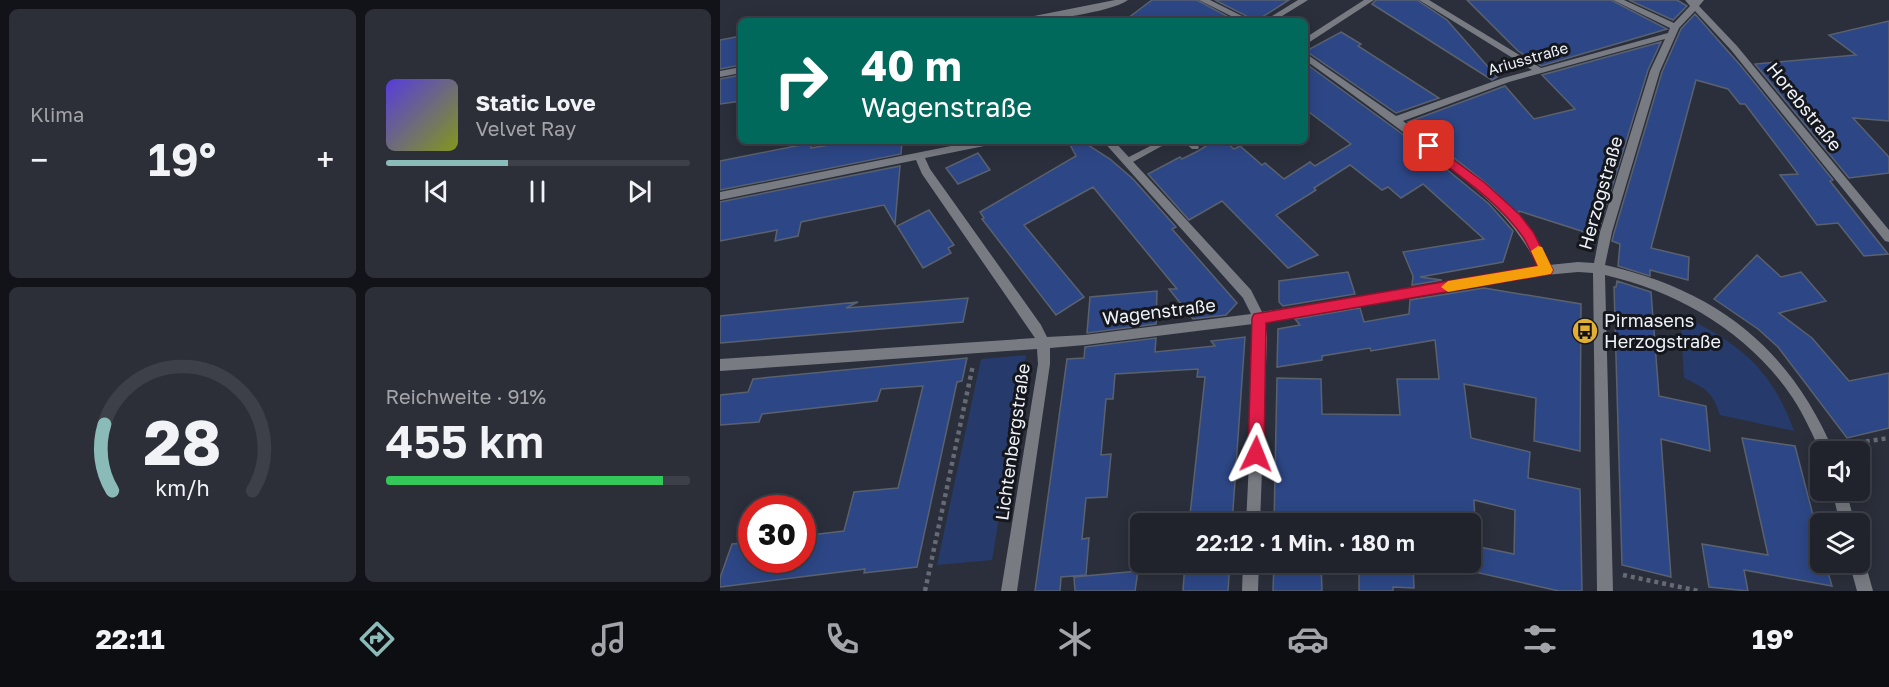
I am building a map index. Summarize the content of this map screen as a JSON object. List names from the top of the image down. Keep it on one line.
{"streets":{"street":["Ariusstraße","Horebstraße","Herzogstraße","Wagenstraße","Lichtenbergstraße"]},"crossings":[["Ariusstraße","Herzogstraße"],["Herzogstraße","Wagenstraße"],["Wagenstraße","Lichtenbergstraße"]],"places":{"bus stop":["Pirmasens Herzogstraße"]},"page":{"tile":["Klima",["Reichweite · 91%","455 km"]],"turn":["40 m","Wagenstraße"],"song":["Static Love","Velvet Ray"],"heat":["−","19°","+"],"limit":"30","trip":"22:12 · 1 Min. · 180 m","tabs":["22:11","19°"],"gauge":["28","km/h"]}}
